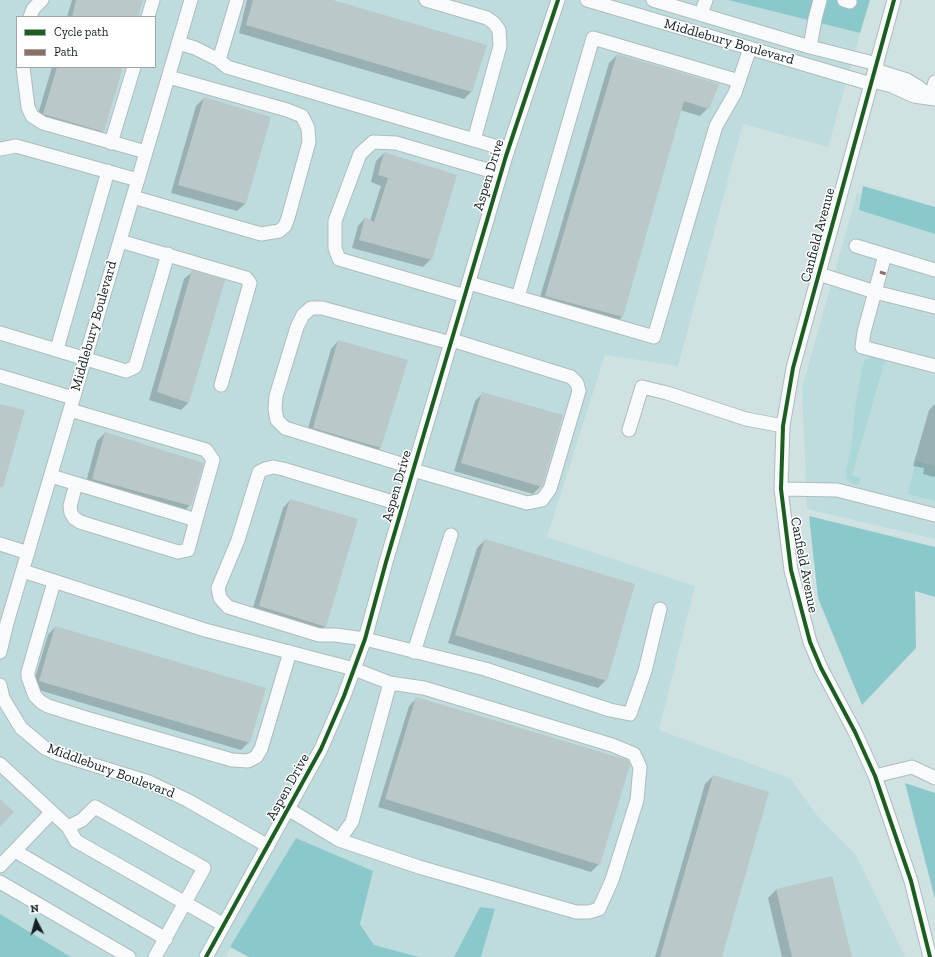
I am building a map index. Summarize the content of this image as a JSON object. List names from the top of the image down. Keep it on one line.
{"streets":{"street":["Middlebury Boulevard","Aspen Drive","Canfield Avenue"]},"crossings":[["Middlebury Boulevard","Aspen Drive"],["Middlebury Boulevard","Canfield Avenue"]],"legend":["Cycle path","Path"],"north":"top"}
